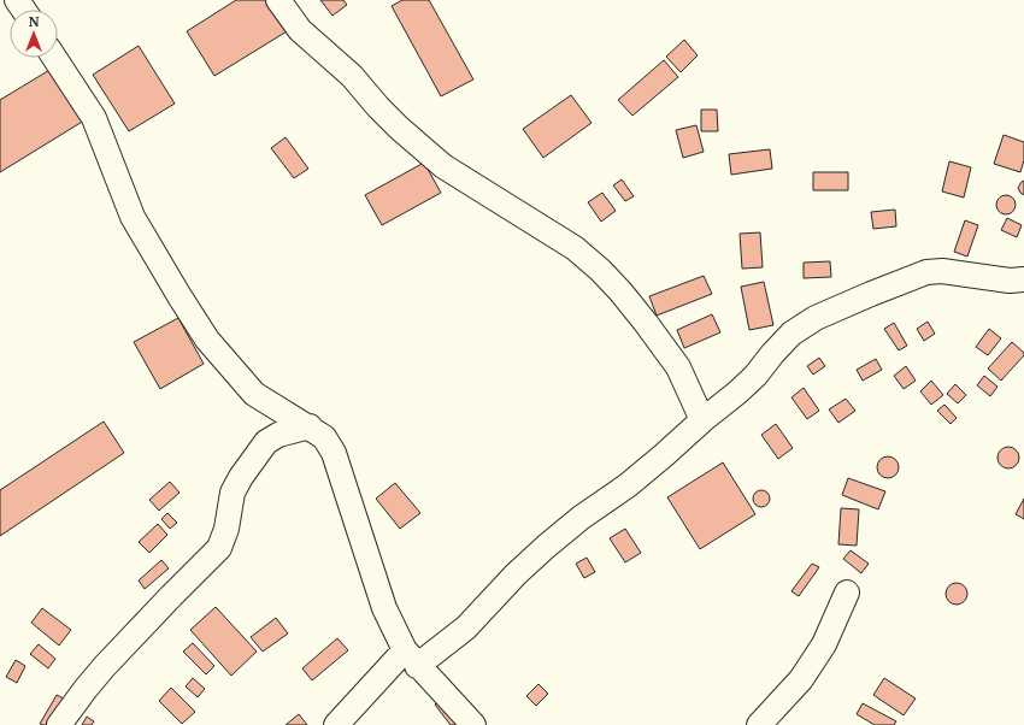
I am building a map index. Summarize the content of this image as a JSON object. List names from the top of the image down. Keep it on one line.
{"north":"top"}
